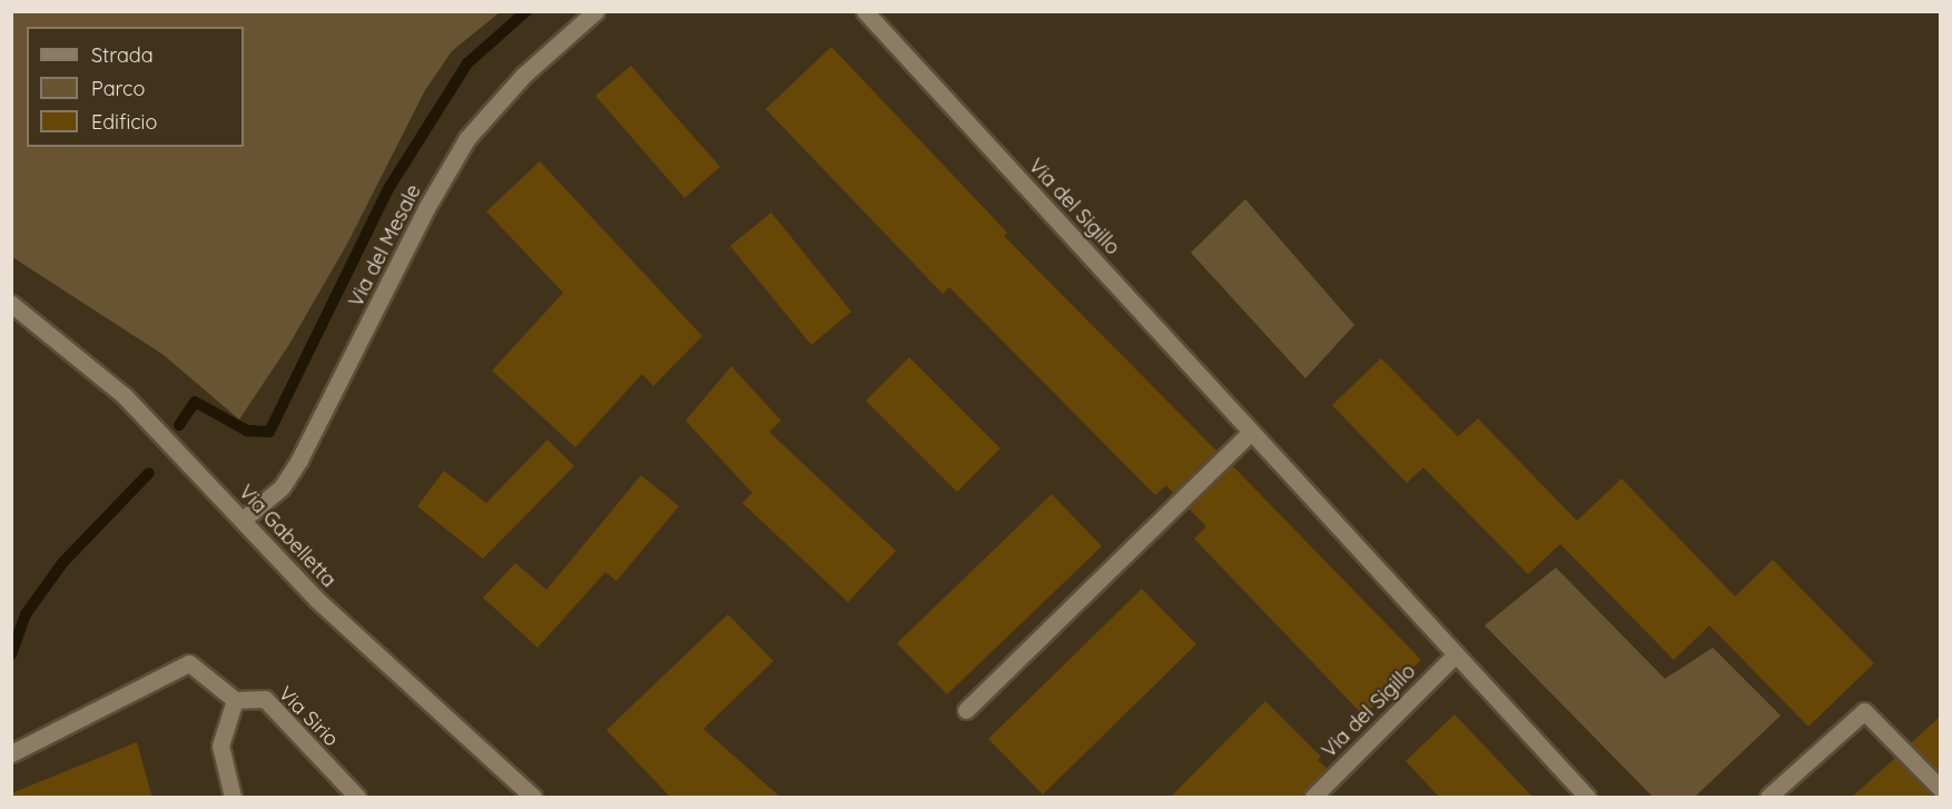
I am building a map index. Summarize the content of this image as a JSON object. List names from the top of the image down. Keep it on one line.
{"streets":{"street":["Via del Sigillo","Via del Mesale","Via Gabelletta","Via Sirio"]},"crossings":[["Via del Mesale","Via Gabelletta"]],"legend":["Strada","Parco","Edificio"]}
